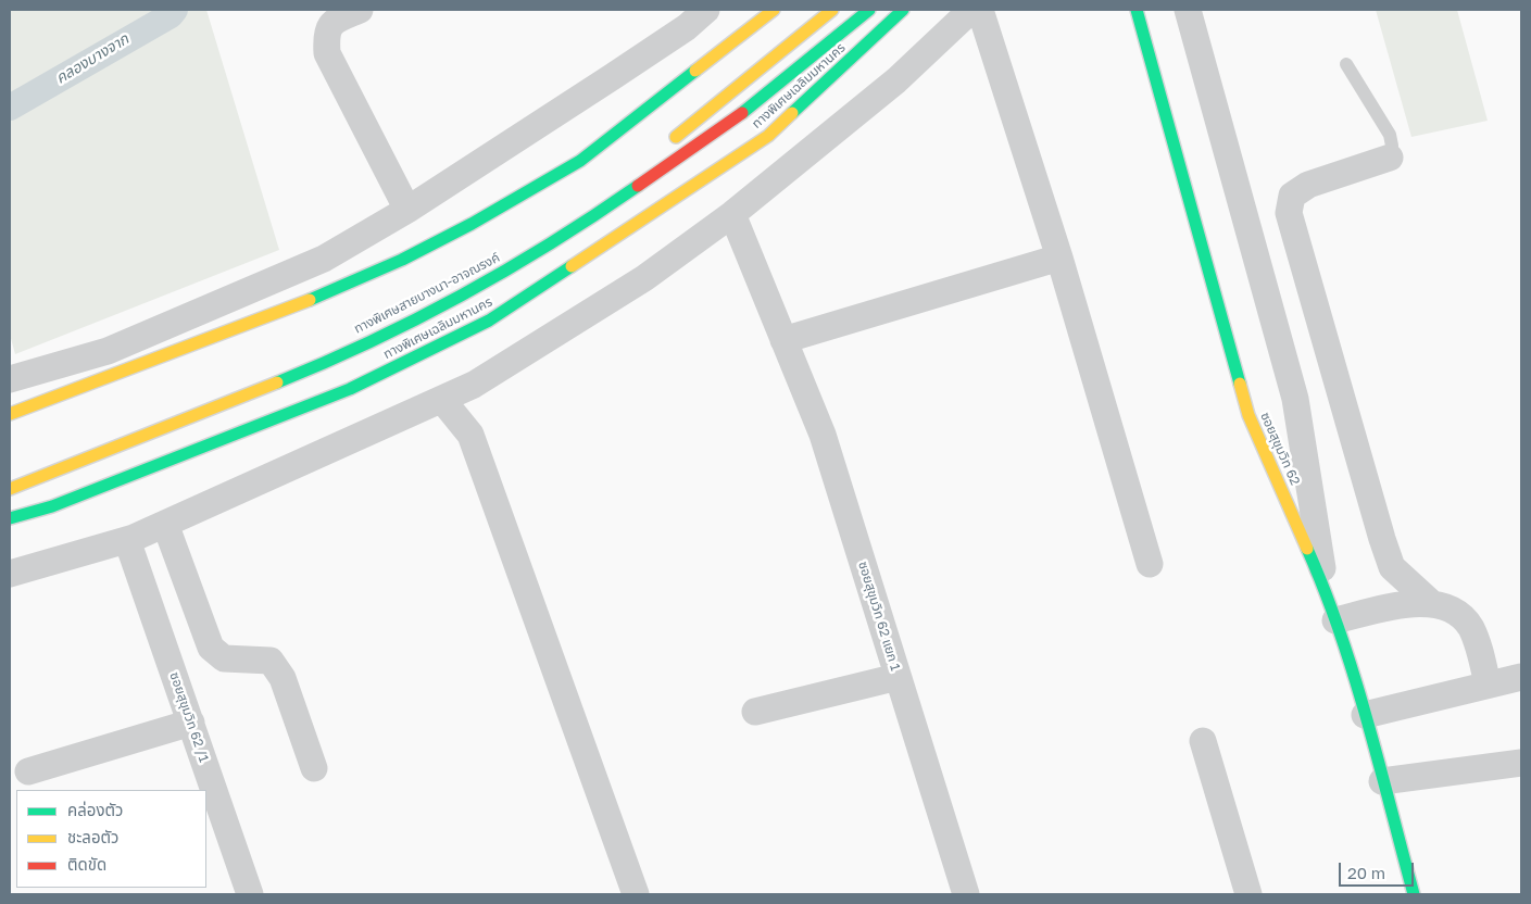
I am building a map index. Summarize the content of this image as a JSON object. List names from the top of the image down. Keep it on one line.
{"streets":{"main road":["ทางพิเศษเฉลิมมหานคร","ทางพิเศษสายบางนา-อาจณรงค์","ซอยสุขุมวิท 62"],"street":["ซอยสุขุมวิท 62 แยก 1","ซอยสุขุมวิท 62 /1"]},"water":["คลองบางจาก"],"legend":["คล่องตัว","ชะลอตัว","ติดขัด"],"scale_bar":"20 m"}
